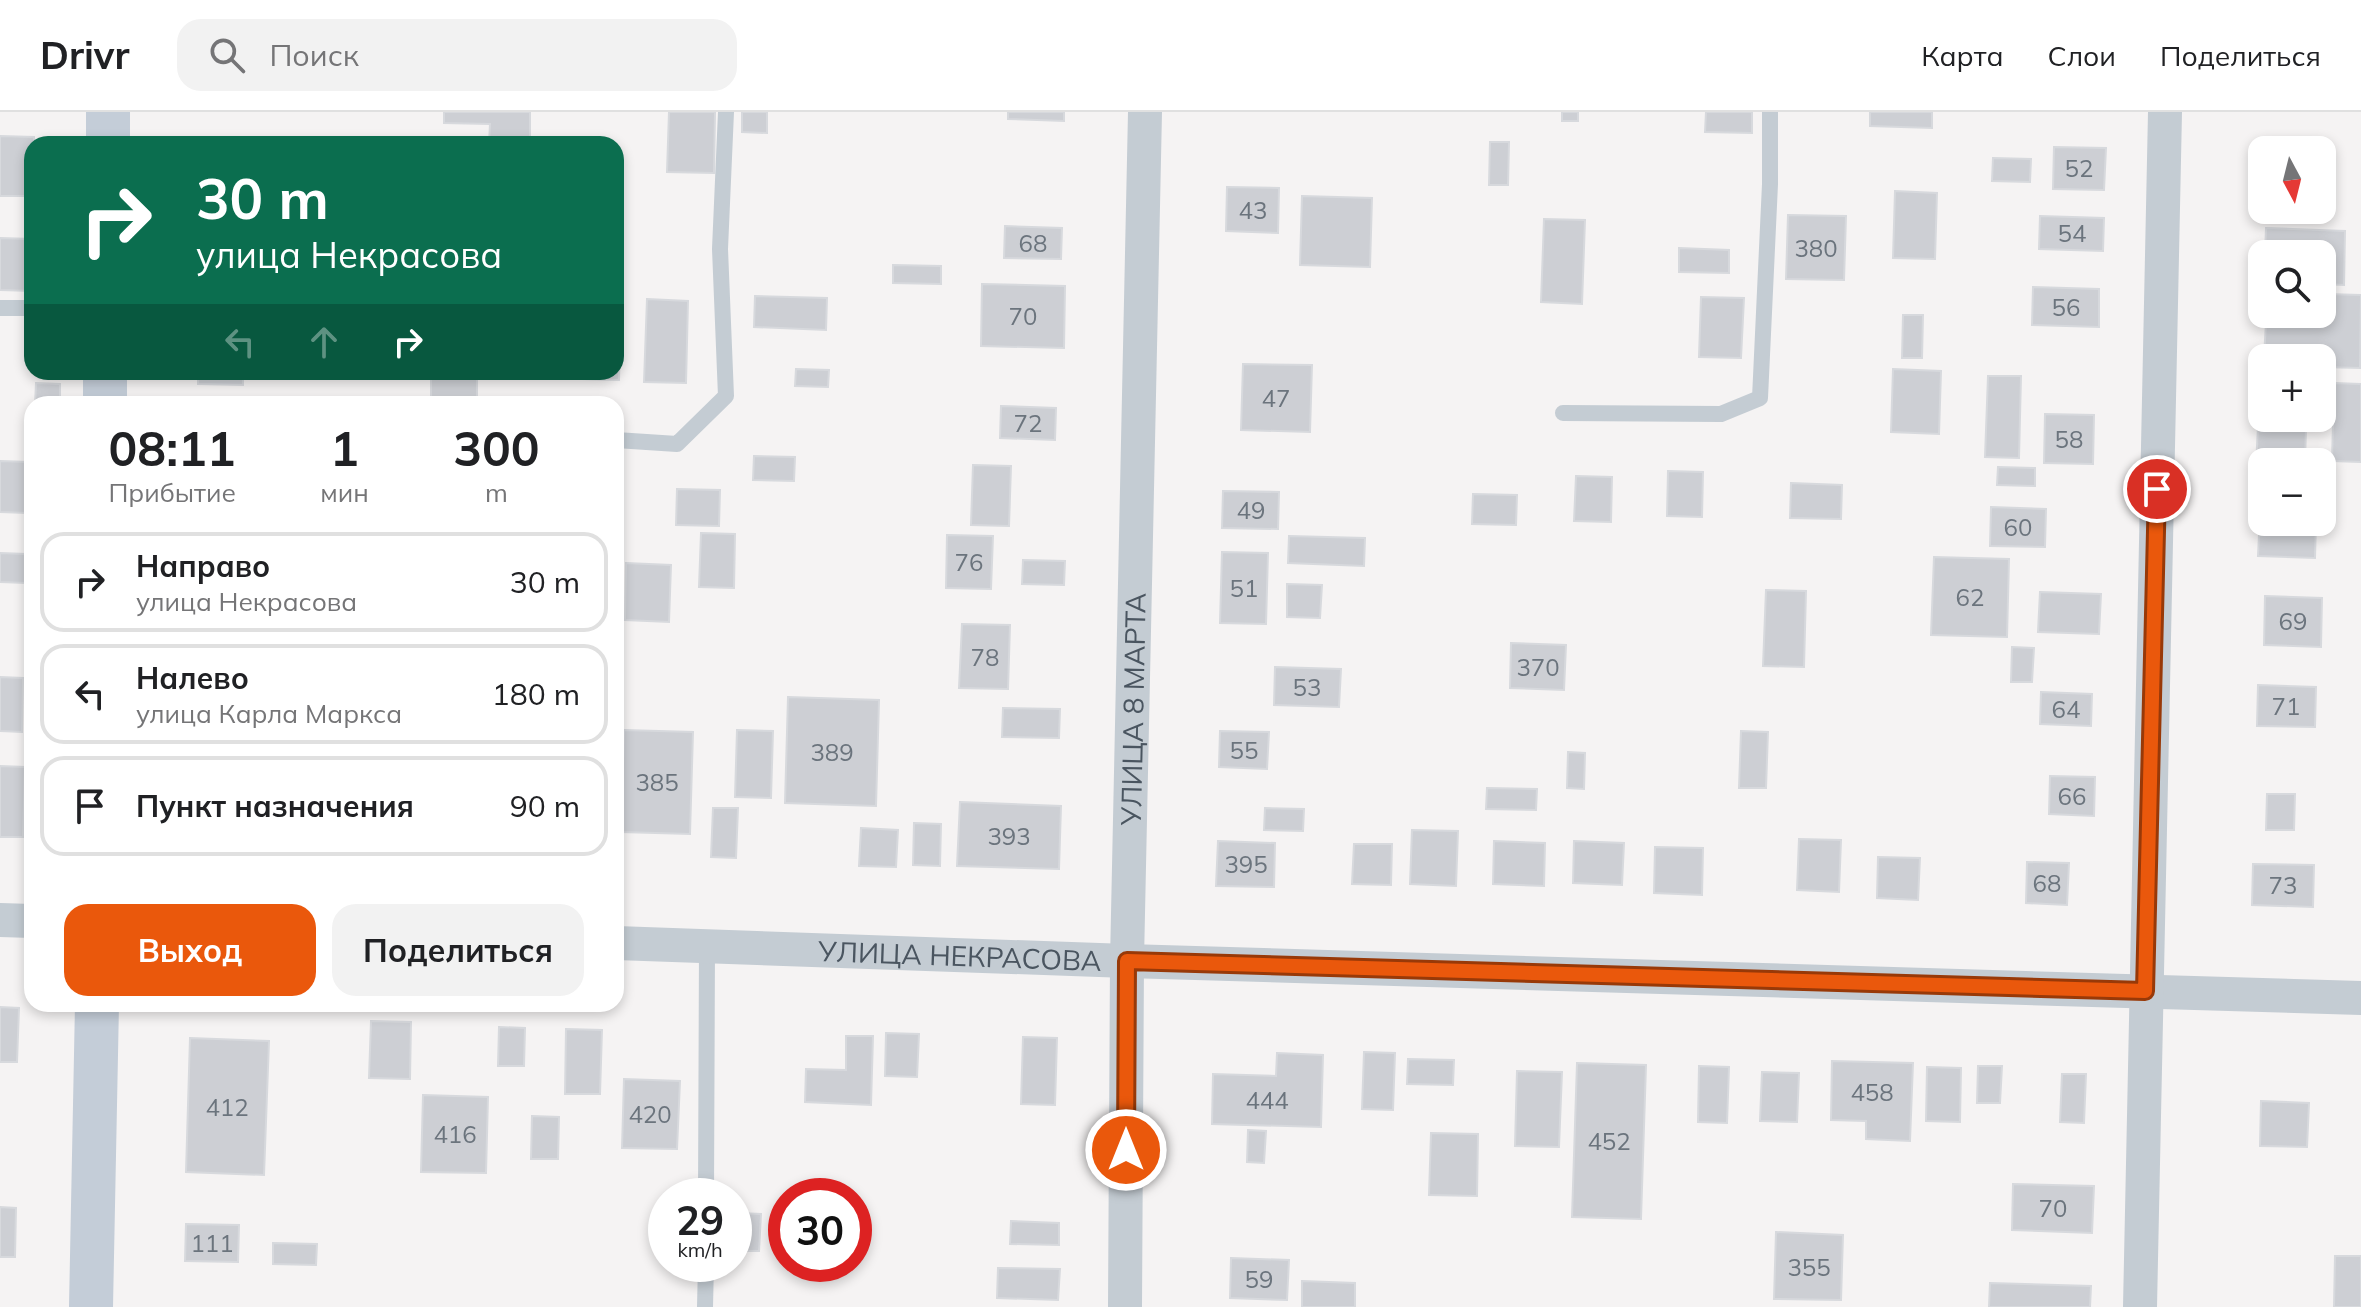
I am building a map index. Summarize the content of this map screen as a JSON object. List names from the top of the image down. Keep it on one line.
{"streets":{"street":["УЛИЦА 8 МАРТА","УЛИЦА НЕКРАСОВА"]},"crossings":[["УЛИЦА 8 МАРТА","УЛИЦА НЕКРАСОВА"]],"house_numbers":["52","43","54","68","380","56","70","47","72","58","49","60","76","51","62","69","78","370","53","71","64","55","389","385","66","393","395","68","73","458","444","412","420","416","452","70","111","355","59"],"north":"bottom","page":{"header":"Drivr","search":"Поиск","nav":["Карта","Слои","Поделиться"],"map_buttons":["+","−"],"turn":["30 m","улица Некрасова"],"eta":["08:11","Прибытие","1","мин","300","m"],"list":[{"name":"Направо","note":"улица Некрасова","value":"30 m"},{"name":"Налево","note":"улица Карла Маркса","value":"180 m"},{"name":"Пункт назначения","value":"90 m"}],"buttons":["Выход","Поделиться"],"speed":"29 km/h","limit":"30"}}
